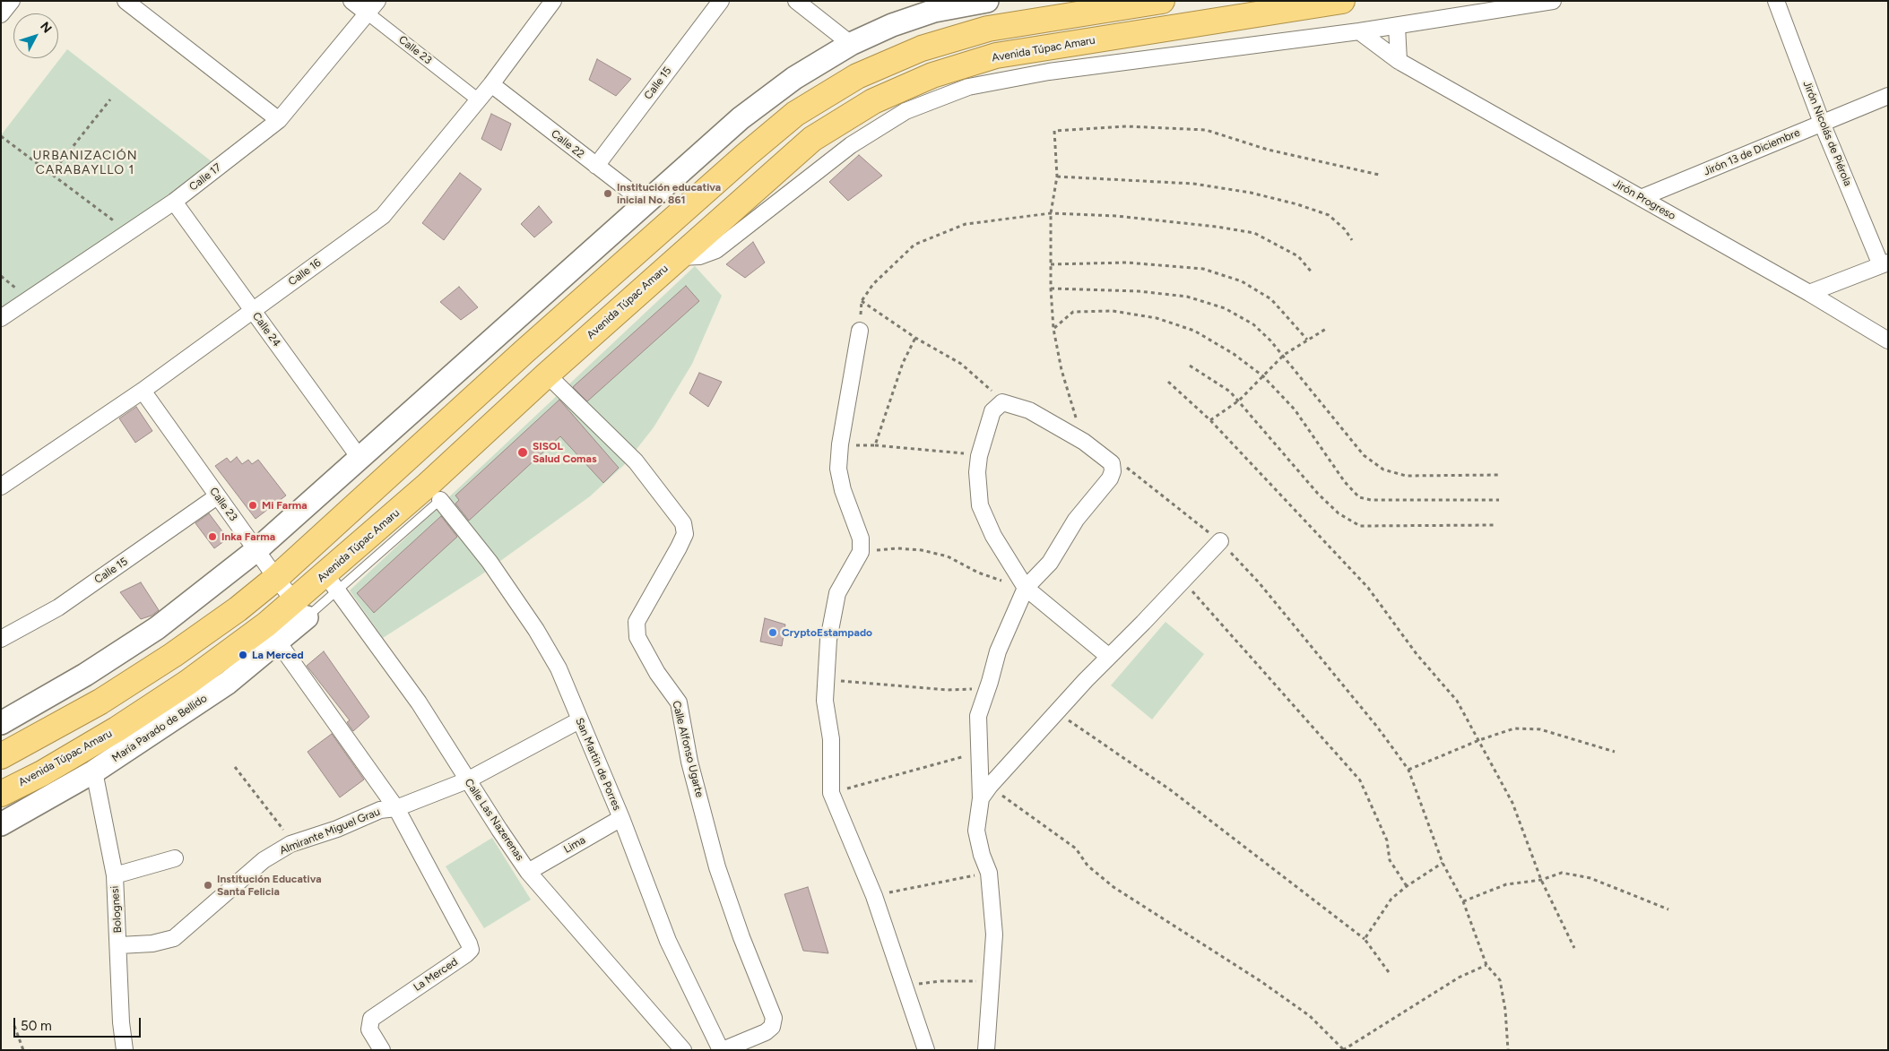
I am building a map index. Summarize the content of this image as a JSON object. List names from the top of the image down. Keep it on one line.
{"streets":{"highway":["Avenida Túpac Amaru"],"main road":["María Parado de Bellido"],"street":["Calle 23","Calle 15","Jirón Nicolás de Piérola","Calle 22","Jirón 13 de Diciembre","Calle 17","Jirón Progreso","Calle 16","Calle 24","Calle Alfonso Ugarte","San Martin de Porres","Calle Las Nazerenas","Almirante Miguel Grau","Lima","Bolognesi","La Merced"]},"crossings":[["Avenida Túpac Amaru","Calle 23"],["Avenida Túpac Amaru","María Parado de Bellido"],["Avenida Túpac Amaru","Calle Alfonso Ugarte"],["Avenida Túpac Amaru","Calle Las Nazerenas"],["Avenida Túpac Amaru","La Merced"],["Calle 23","Calle 15"],["Calle 23","Calle 17"],["Calle 23","Calle 16"],["Calle 15","Calle 22"],["Jirón Nicolás de Piérola","Jirón 13 de Diciembre"],["Calle 22","Calle 16"],["Jirón 13 de Diciembre","Jirón Progreso"],["Calle 17","Calle 24"],["Calle 16","Calle 24"],["María Parado de Bellido","Bolognesi"],["María Parado de Bellido","La Merced"],["Calle Alfonso Ugarte","San Martin de Porres"],["San Martin de Porres","Almirante Miguel Grau"],["San Martin de Porres","Lima"],["Calle Las Nazerenas","Almirante Miguel Grau"],["Calle Las Nazerenas","Lima"],["Almirante Miguel Grau","Bolognesi"],["Almirante Miguel Grau","La Merced"]],"districts":["URBANIZACIÓN CARABAYLLO 1"],"places":["Institución educativa inicial No. 861","SISOL Salud Comas","Mi Farma","Inka Farma","CryptoEstampado","La Merced","Institución Educativa Santa Felicia"],"scale_bar":"50 m","north":"top right"}
